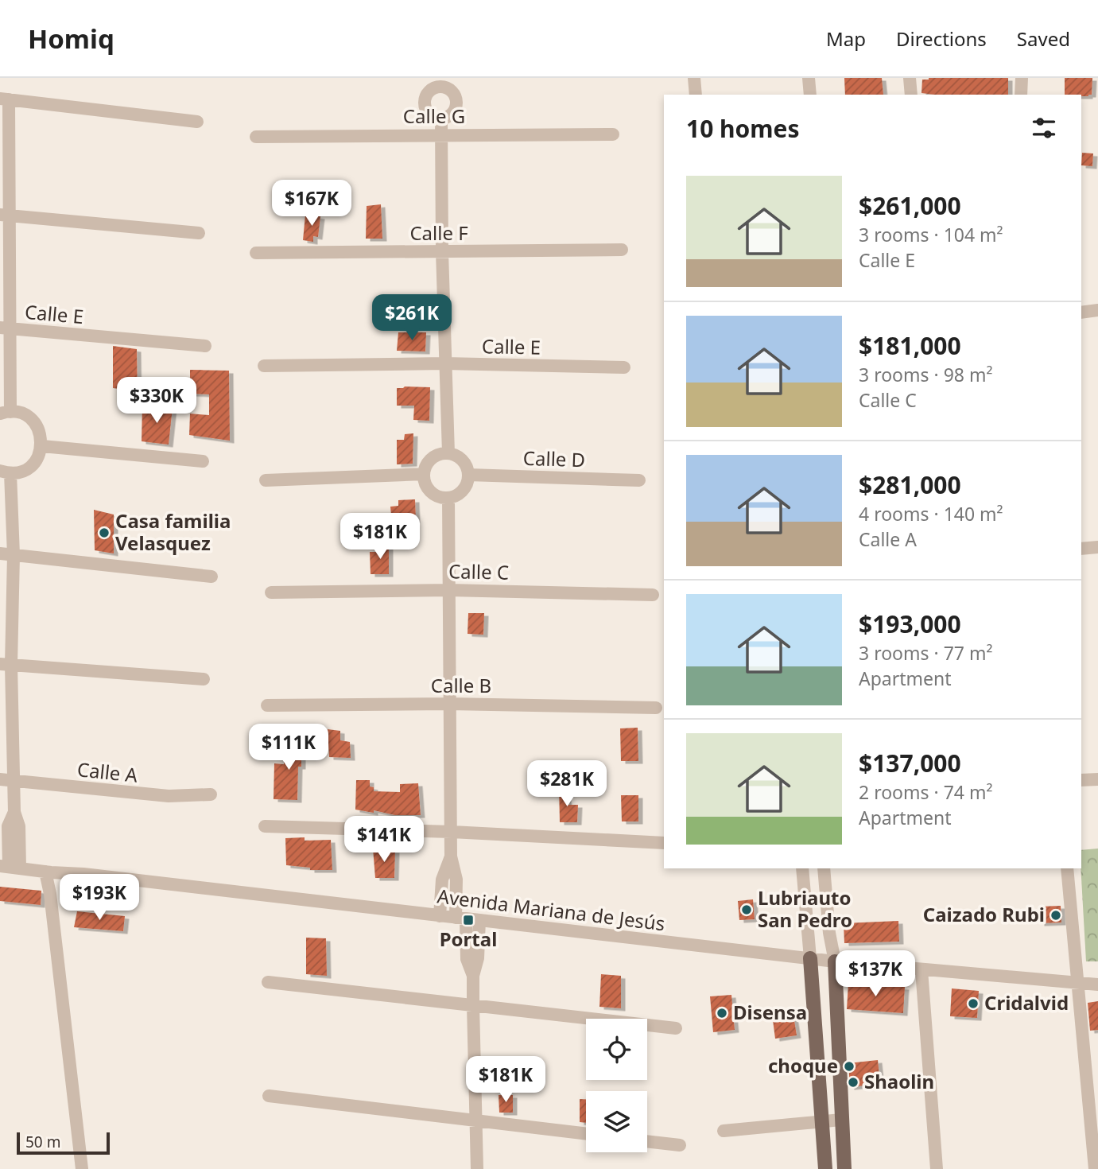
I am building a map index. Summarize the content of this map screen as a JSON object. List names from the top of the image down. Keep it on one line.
{"streets":{"street":["Calle G","Calle F","Calle E","Calle D","Calle C","Calle B","Calle A","Avenida Mariana de Jesús"]},"places":{"other":["Casa familia Velasquez","Lubriauto San Pedro","Caizado Rubi","Cridalvid","Disensa","choque","Shaolin"],"transit":["Portal"]},"scale_bar":"50 m","page":{"header":"Homiq","nav":["Map","Directions","Saved"],"heading":"10 homes","list":[{"name":"$261,000","note":"3 rooms · 104 m² · Calle E"},{"name":"$181,000","note":"3 rooms · 98 m² · Calle C"},{"name":"$281,000","note":"4 rooms · 140 m² · Calle A"},{"name":"$193,000","note":"3 rooms · 77 m² · Apartment"},{"name":"$137,000","note":"2 rooms · 74 m² · Apartment"}],"price":["$167K","$261K","$330K","$181K","$111K","$281K","$141K","$193K","$137K","$181K"],"scale":"50 m"}}
